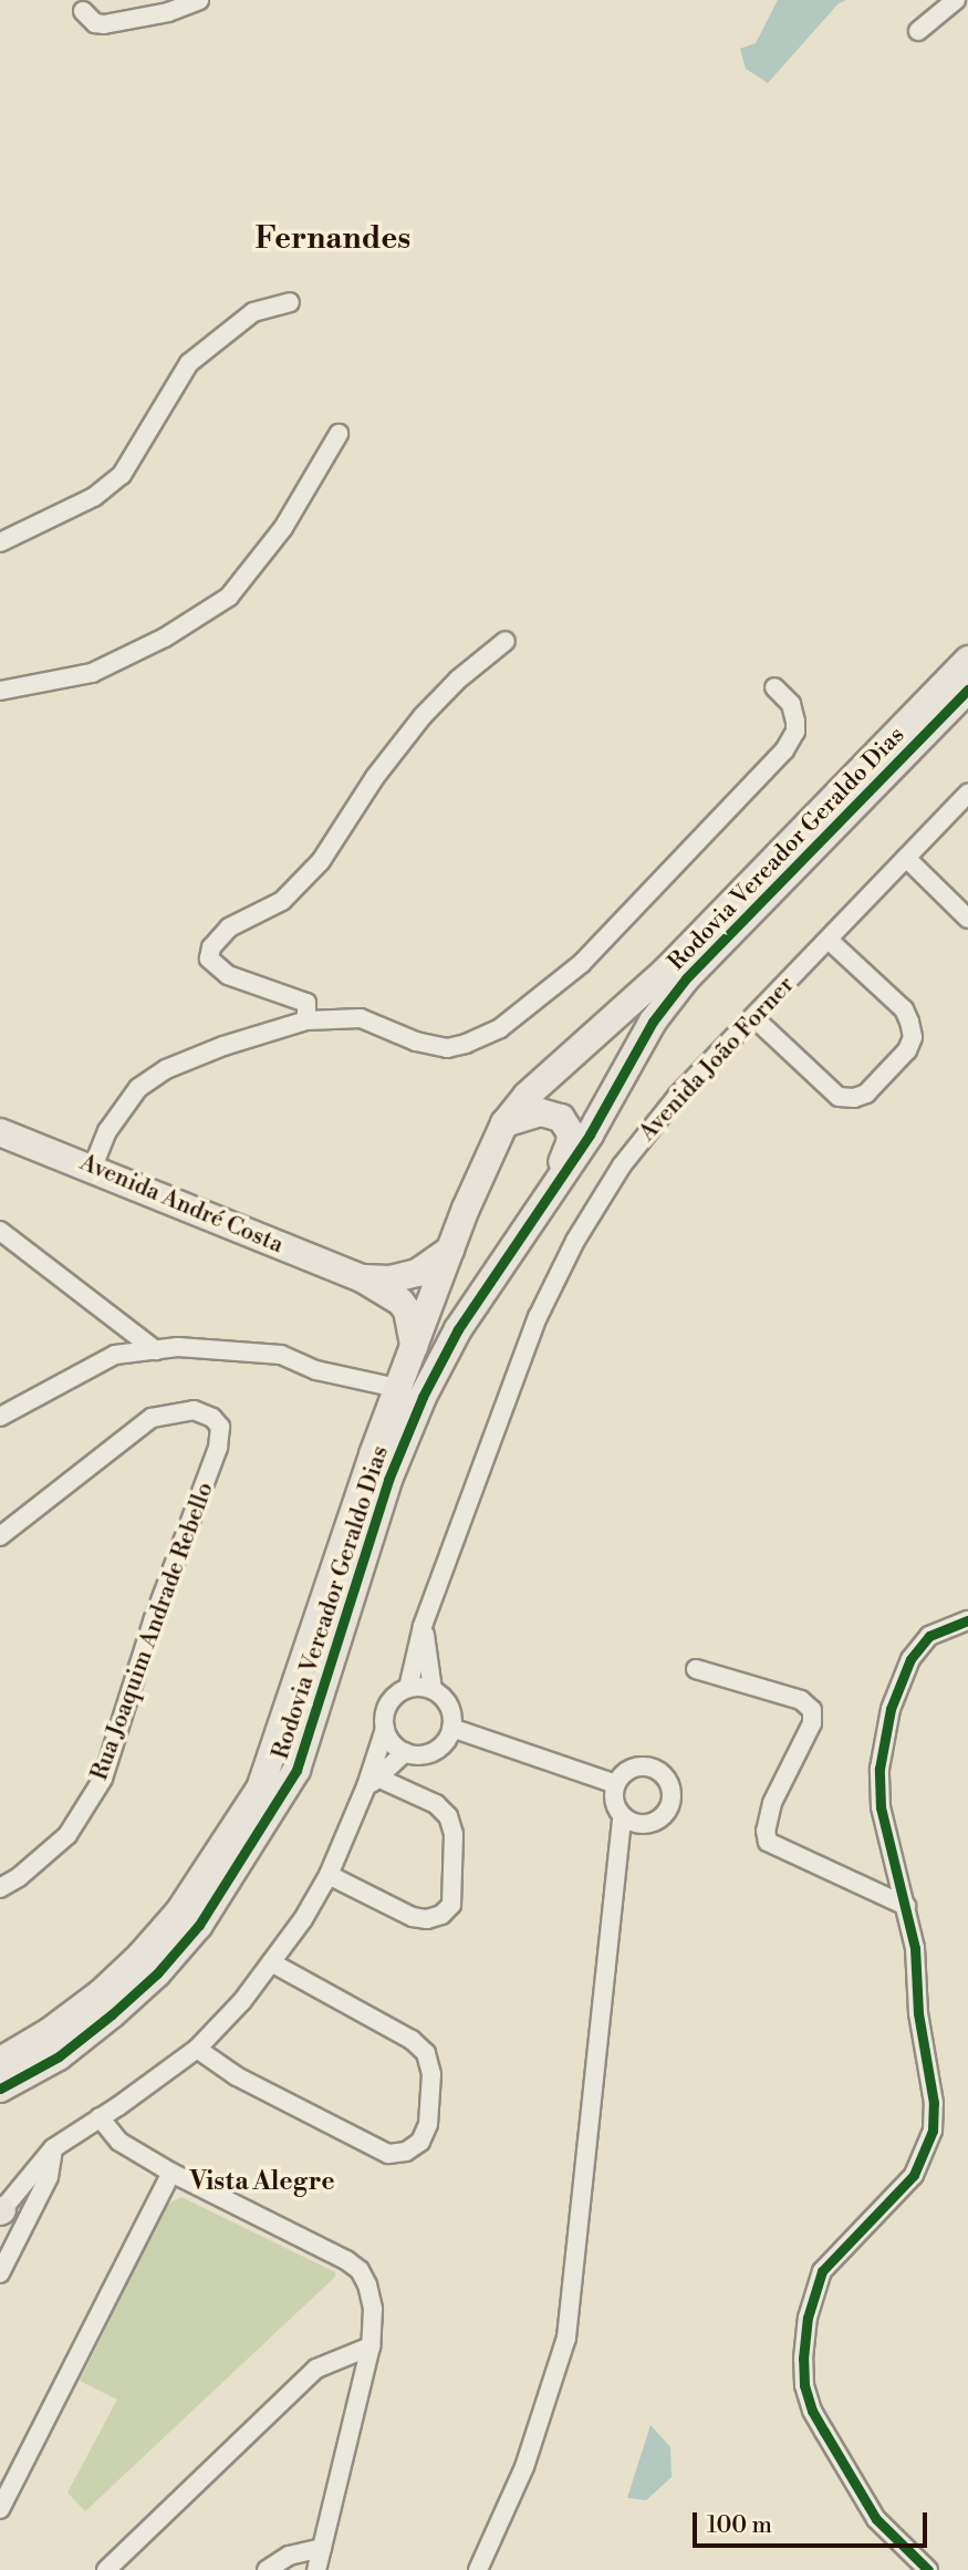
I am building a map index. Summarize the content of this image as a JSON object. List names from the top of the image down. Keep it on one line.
{"streets":{"main road":["Rodovia Vereador Geraldo Dias","Avenida André Costa"],"street":["Avenida João Forner","Rua Joaquim Andrade Rebello"]},"crossings":[["Rodovia Vereador Geraldo Dias","Avenida André Costa"]],"districts":["Fernandes","Vista Alegre"],"scale_bar":"100 m"}
